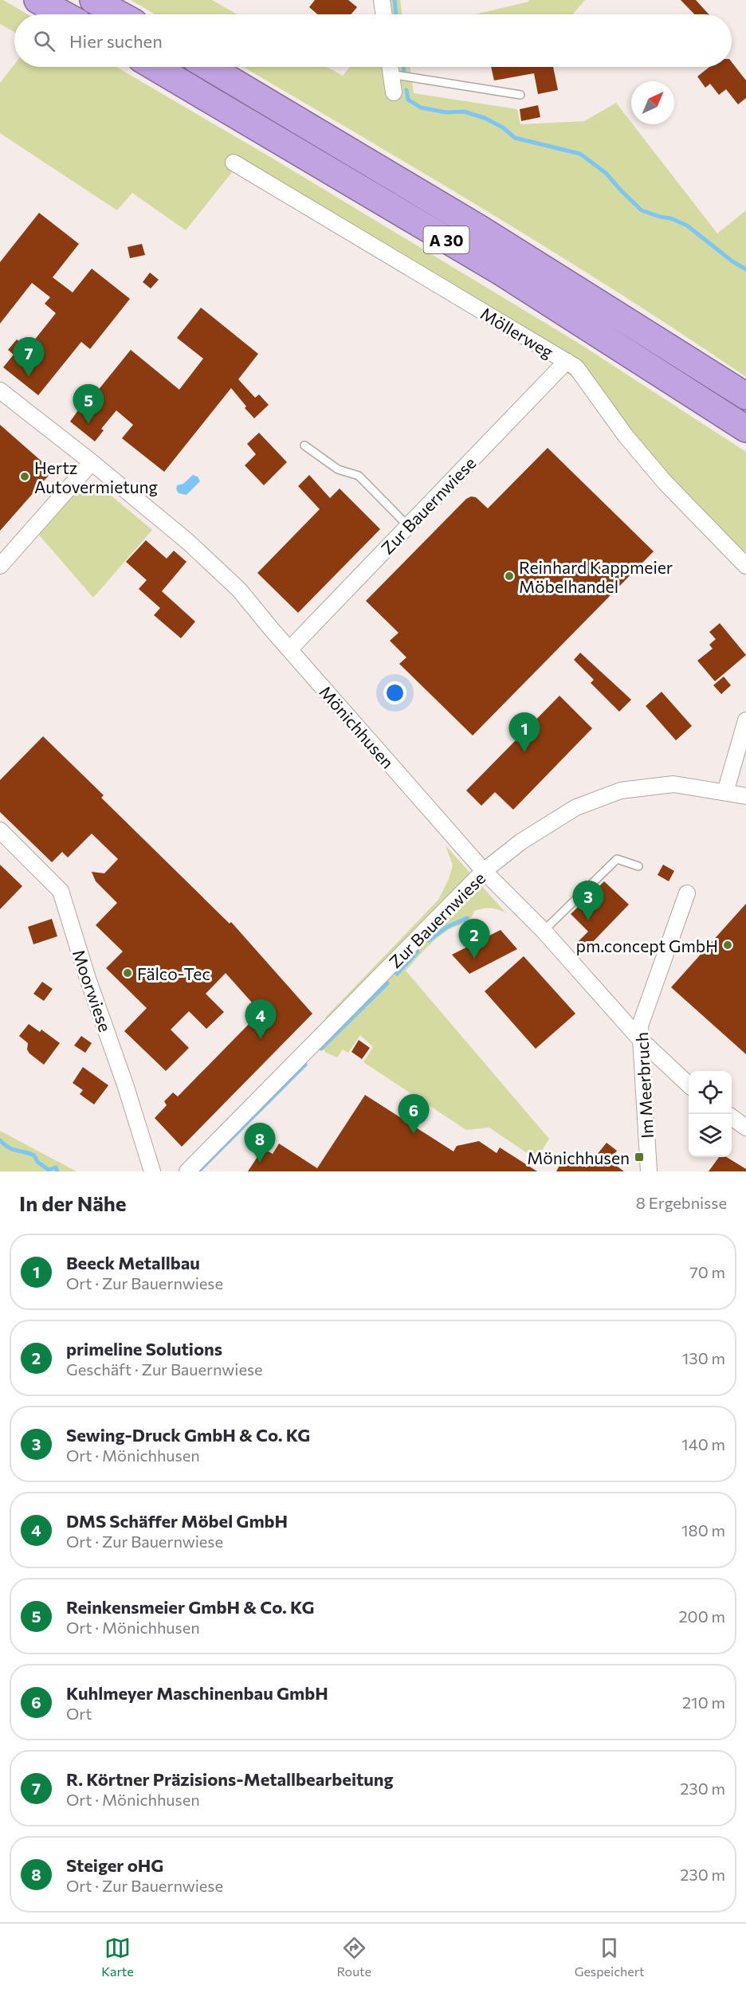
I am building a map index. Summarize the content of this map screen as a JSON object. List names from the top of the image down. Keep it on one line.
{"streets":{"highway":["A 30"],"street":["Möllerweg","Zur Bauernwiese","Mönichhusen","Moorwiese","Im Meerbruch"]},"crossings":[["Möllerweg","Zur Bauernwiese"],["Zur Bauernwiese","Mönichhusen"],["Mönichhusen","Im Meerbruch"]],"places":{"other":["Hertz Autovermietung","Reinhard Kappmeier Möbelhandel","pm.concept GmbH","Fälco-Tec"],"transit":["Mönichhusen"]},"north":"top right","page":{"search":"Hier suchen","pins":["7","5","1","3","2","4","6","8"],"heading":["In der Nähe","8 Ergebnisse"],"list":[{"mark":"1","name":"Beeck Metallbau","note":"Ort · Zur Bauernwiese","value":"70 m"},{"mark":"2","name":"primeline Solutions","note":"Geschäft · Zur Bauernwiese","value":"130 m"},{"mark":"3","name":"Sewing-Druck GmbH & Co. KG","note":"Ort · Mönichhusen","value":"140 m"},{"mark":"4","name":"DMS Schäffer Möbel GmbH","note":"Ort · Zur Bauernwiese","value":"180 m"},{"mark":"5","name":"Reinkensmeier GmbH & Co. KG","note":"Ort · Mönichhusen","value":"200 m"},{"mark":"6","name":"Kuhlmeyer Maschinenbau GmbH","note":"Ort","value":"210 m"},{"mark":"7","name":"R. Körtner Präzisions-Metallbearbeitung","note":"Ort · Mönichhusen","value":"230 m"},{"mark":"8","name":"Steiger oHG","note":"Ort · Zur Bauernwiese","value":"230 m"}],"nav":["Karte","Route","Gespeichert"]}}
